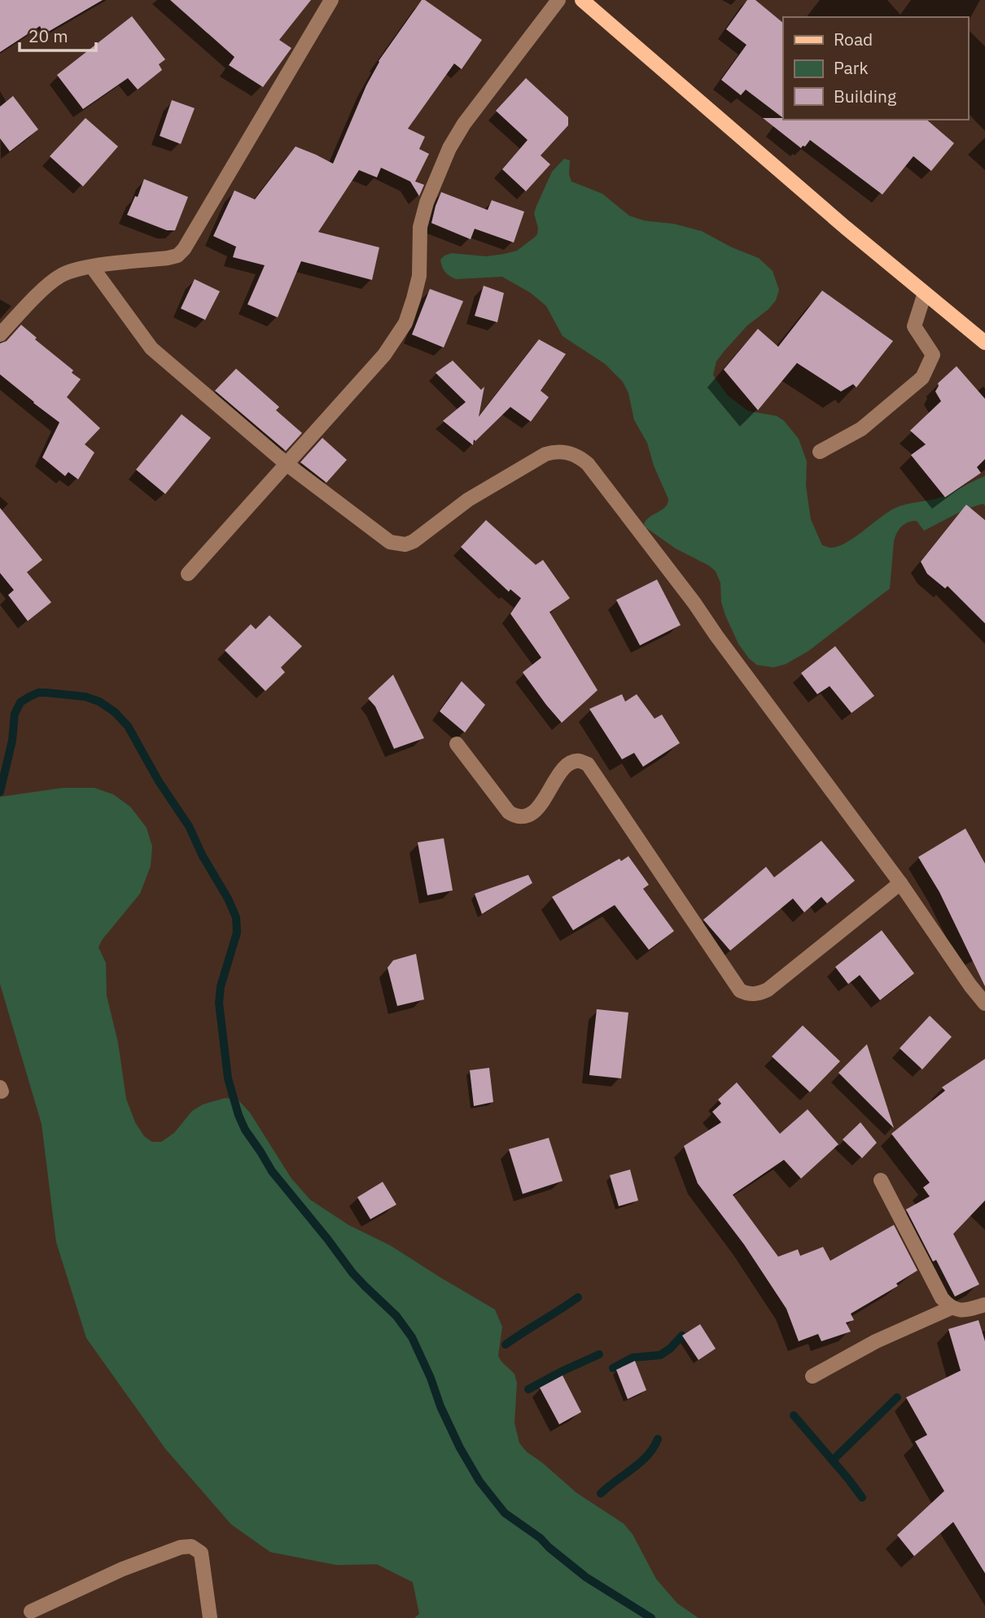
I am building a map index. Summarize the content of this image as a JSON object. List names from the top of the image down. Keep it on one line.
{"legend":["Road","Park","Building"],"scale_bar":"20 m"}
